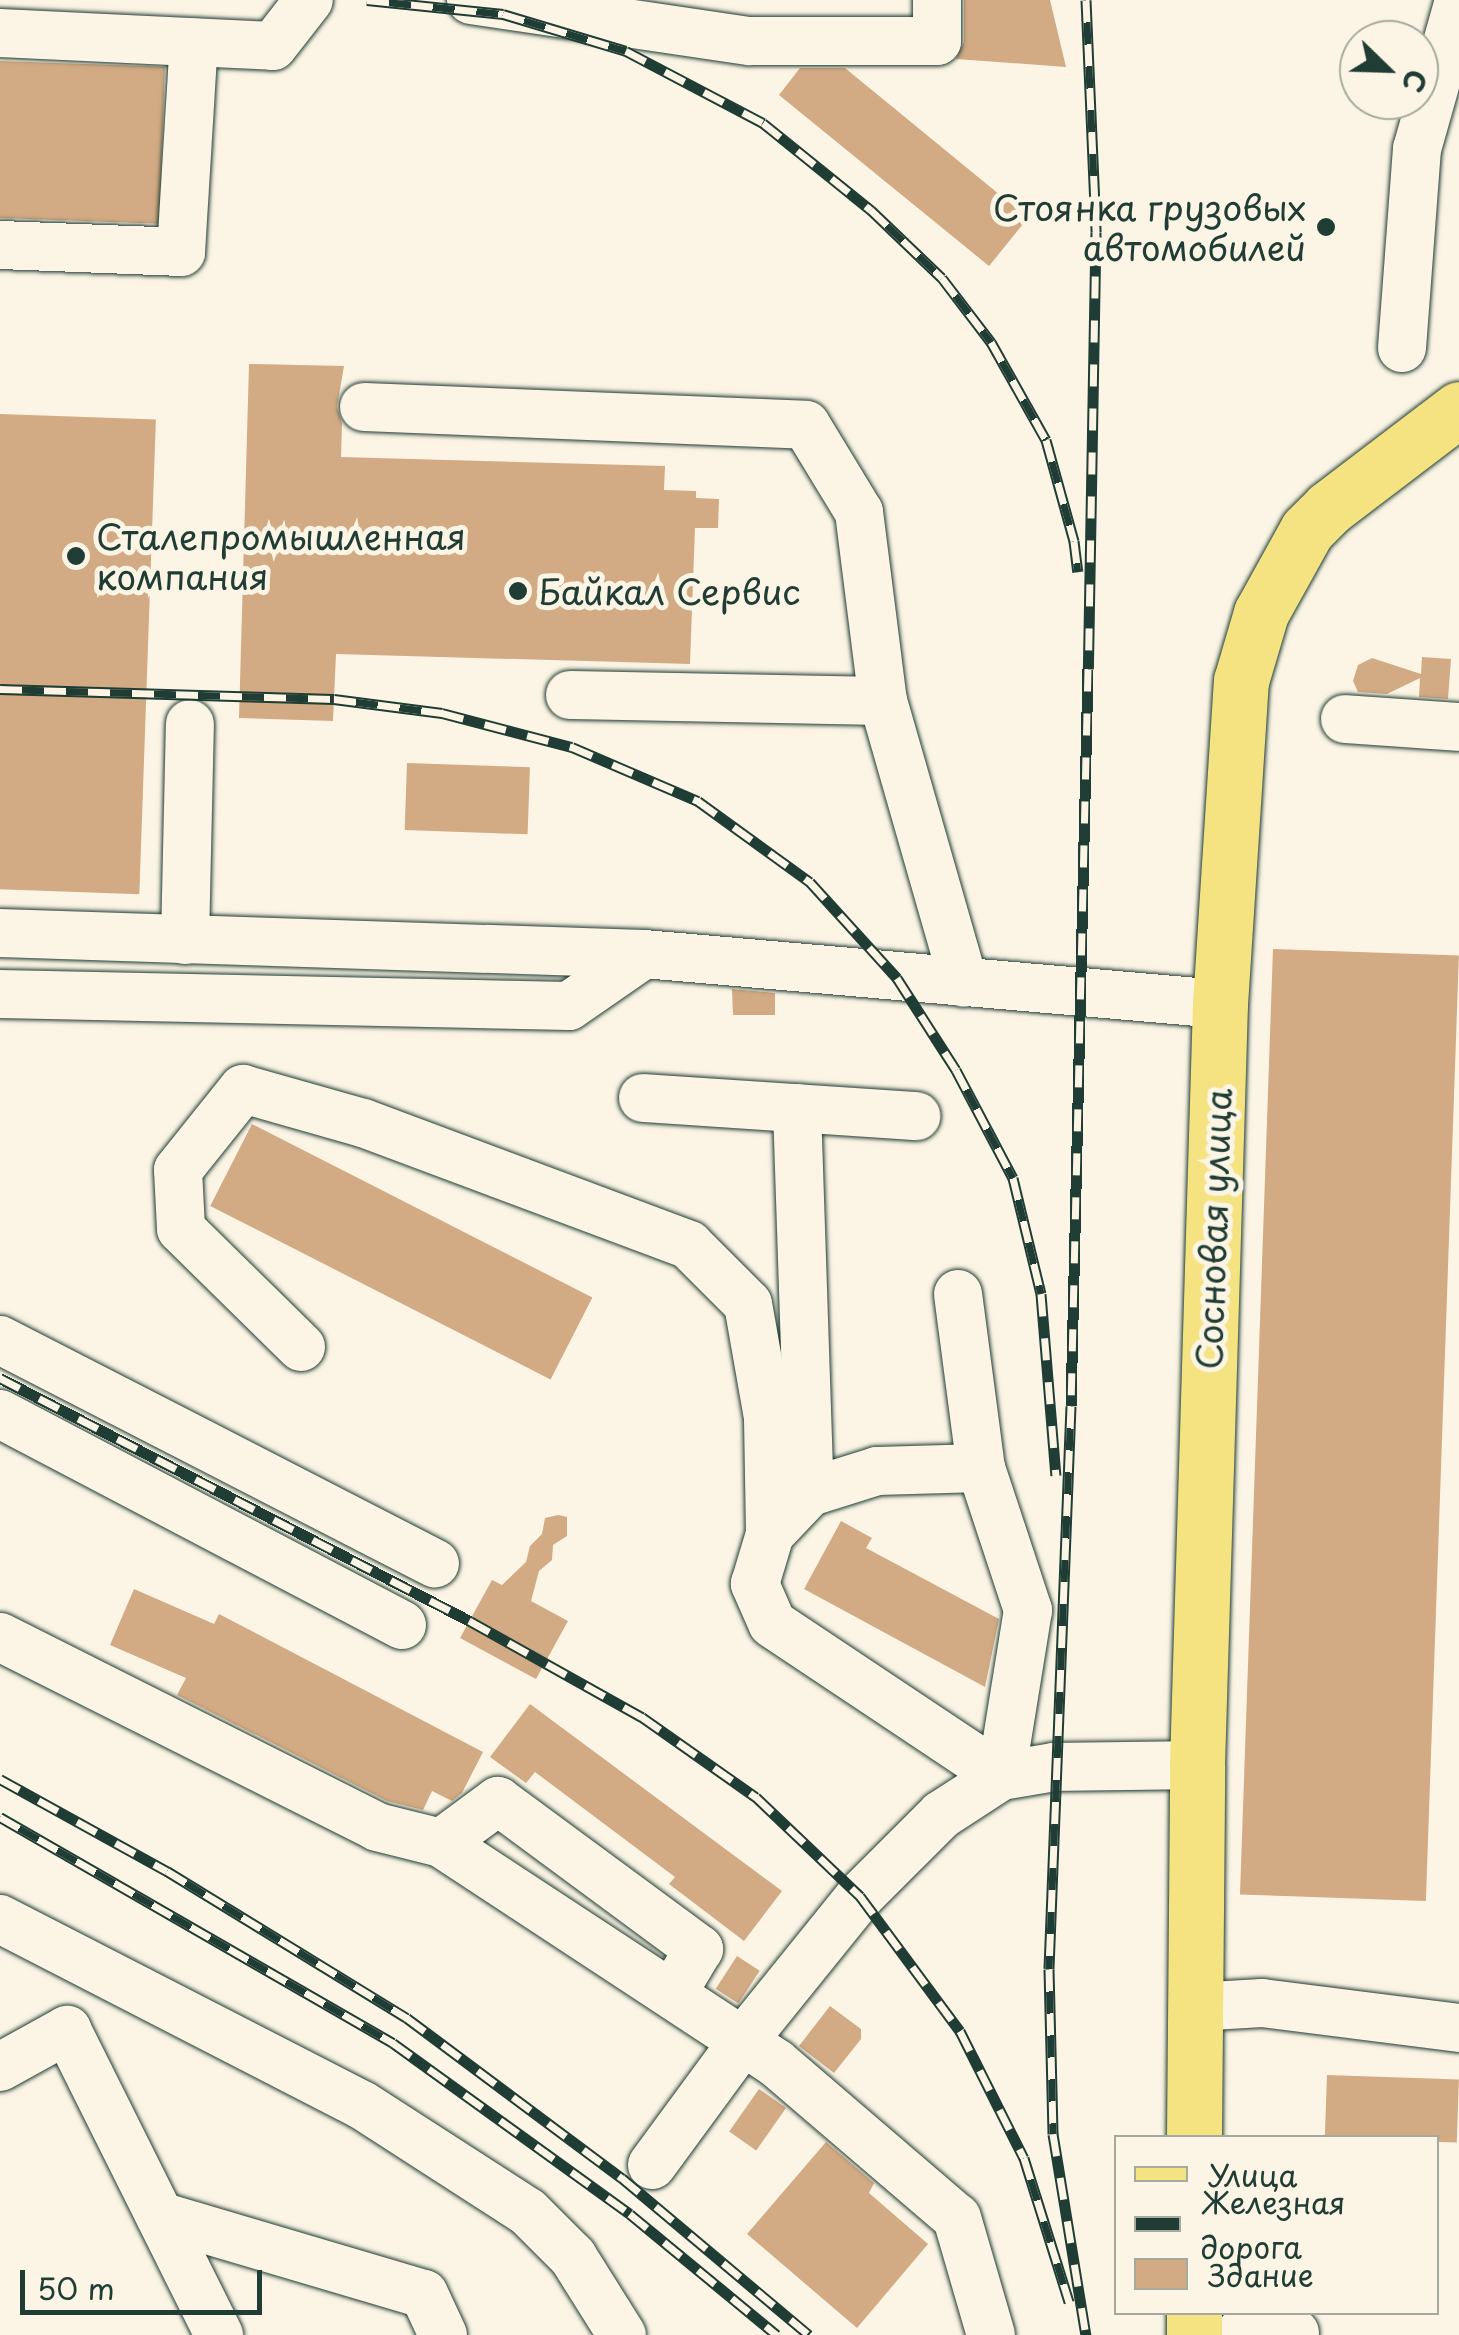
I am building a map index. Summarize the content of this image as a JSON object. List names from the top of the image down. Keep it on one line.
{"streets":{"main road":["Сосновая улица"]},"places":["Стоянка грузовых автомобилей","Сталепромышленная компания","Байкал Сервис"],"legend":["Улица","Железная дорога","Здание"],"scale_bar":"50 m","north":"bottom right"}
